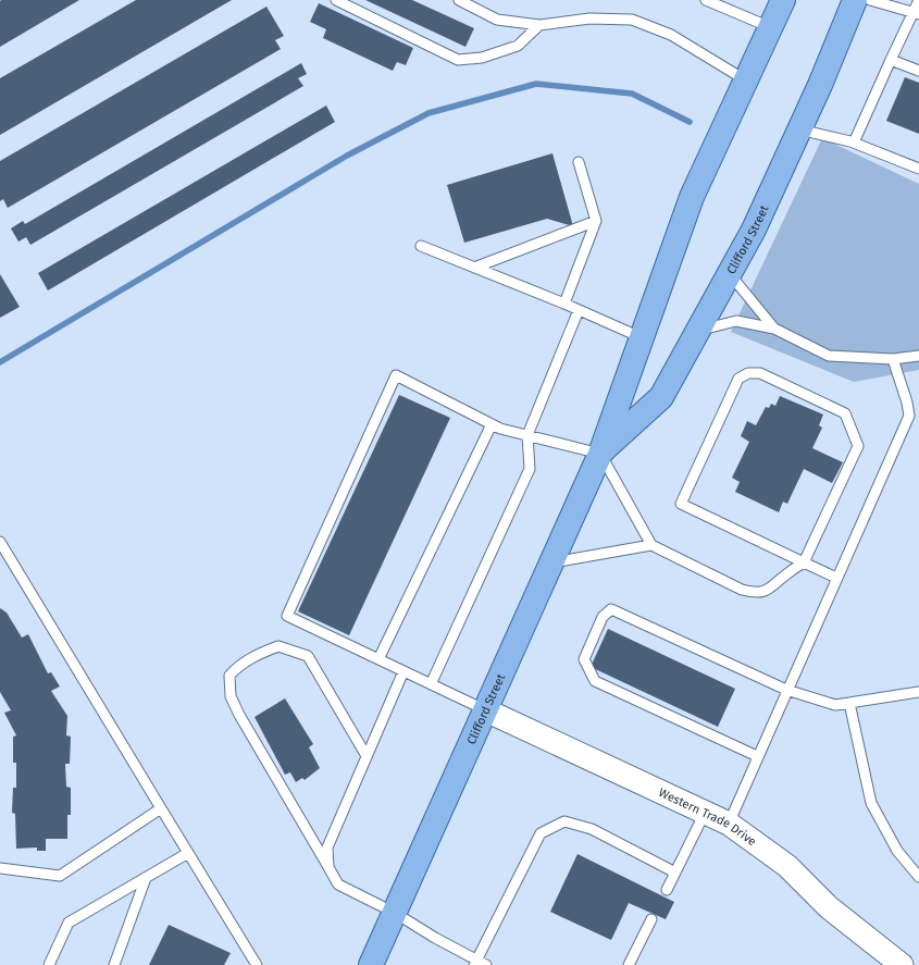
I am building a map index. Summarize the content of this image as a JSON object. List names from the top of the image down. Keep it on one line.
{"streets":{"main road":["Clifford Street"],"street":["Western Trade Drive"]},"crossings":[["Clifford Street","Western Trade Drive"]]}
